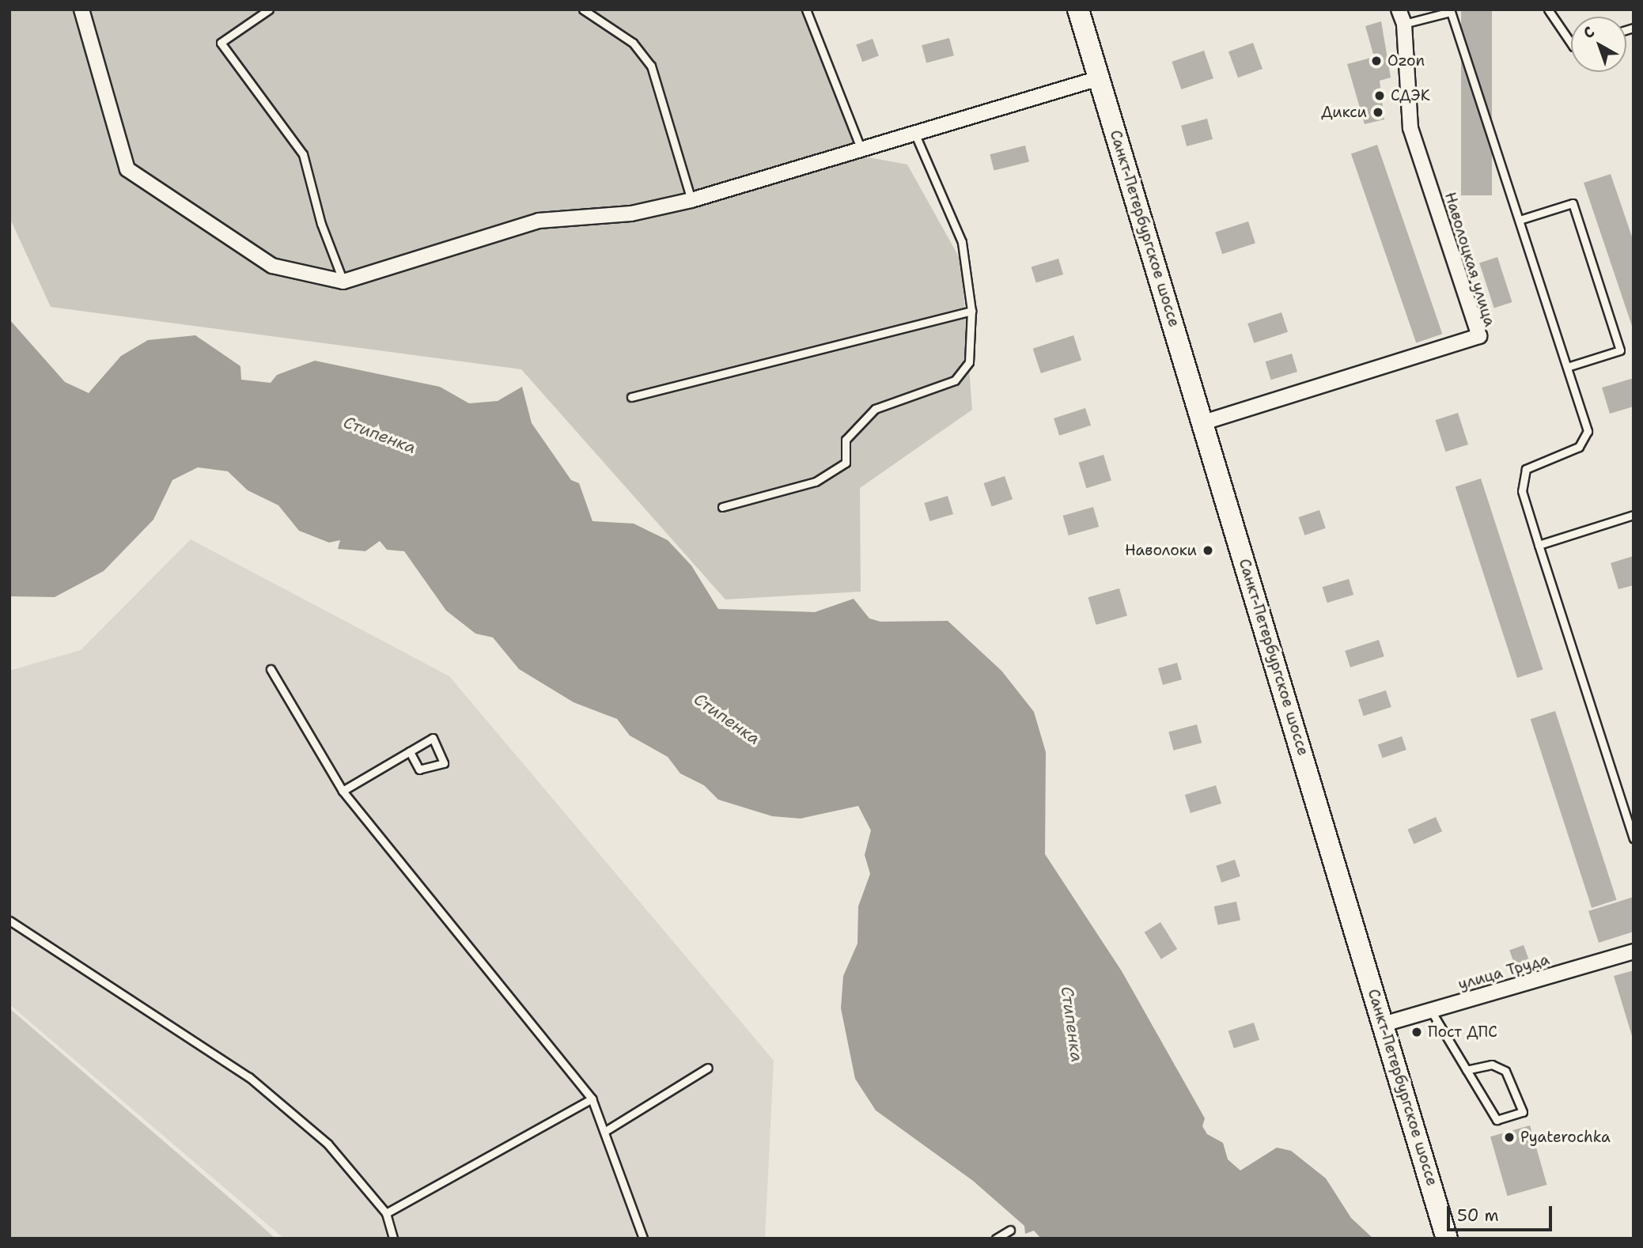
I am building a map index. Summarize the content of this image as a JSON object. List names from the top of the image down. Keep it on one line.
{"streets":{"main road":["Санкт-Петербургское шоссе"],"street":["Наволоцкая улица","улица Труда"]},"crossings":[["Санкт-Петербургское шоссе","Наволоцкая улица"],["Санкт-Петербургское шоссе","улица Труда"]],"water":["Стипенка"],"places":["Ozon","СДЭК","Дикси","Наволоки","Пост ДПС","Pyaterochka"],"scale_bar":"50 m","north":"top left"}
